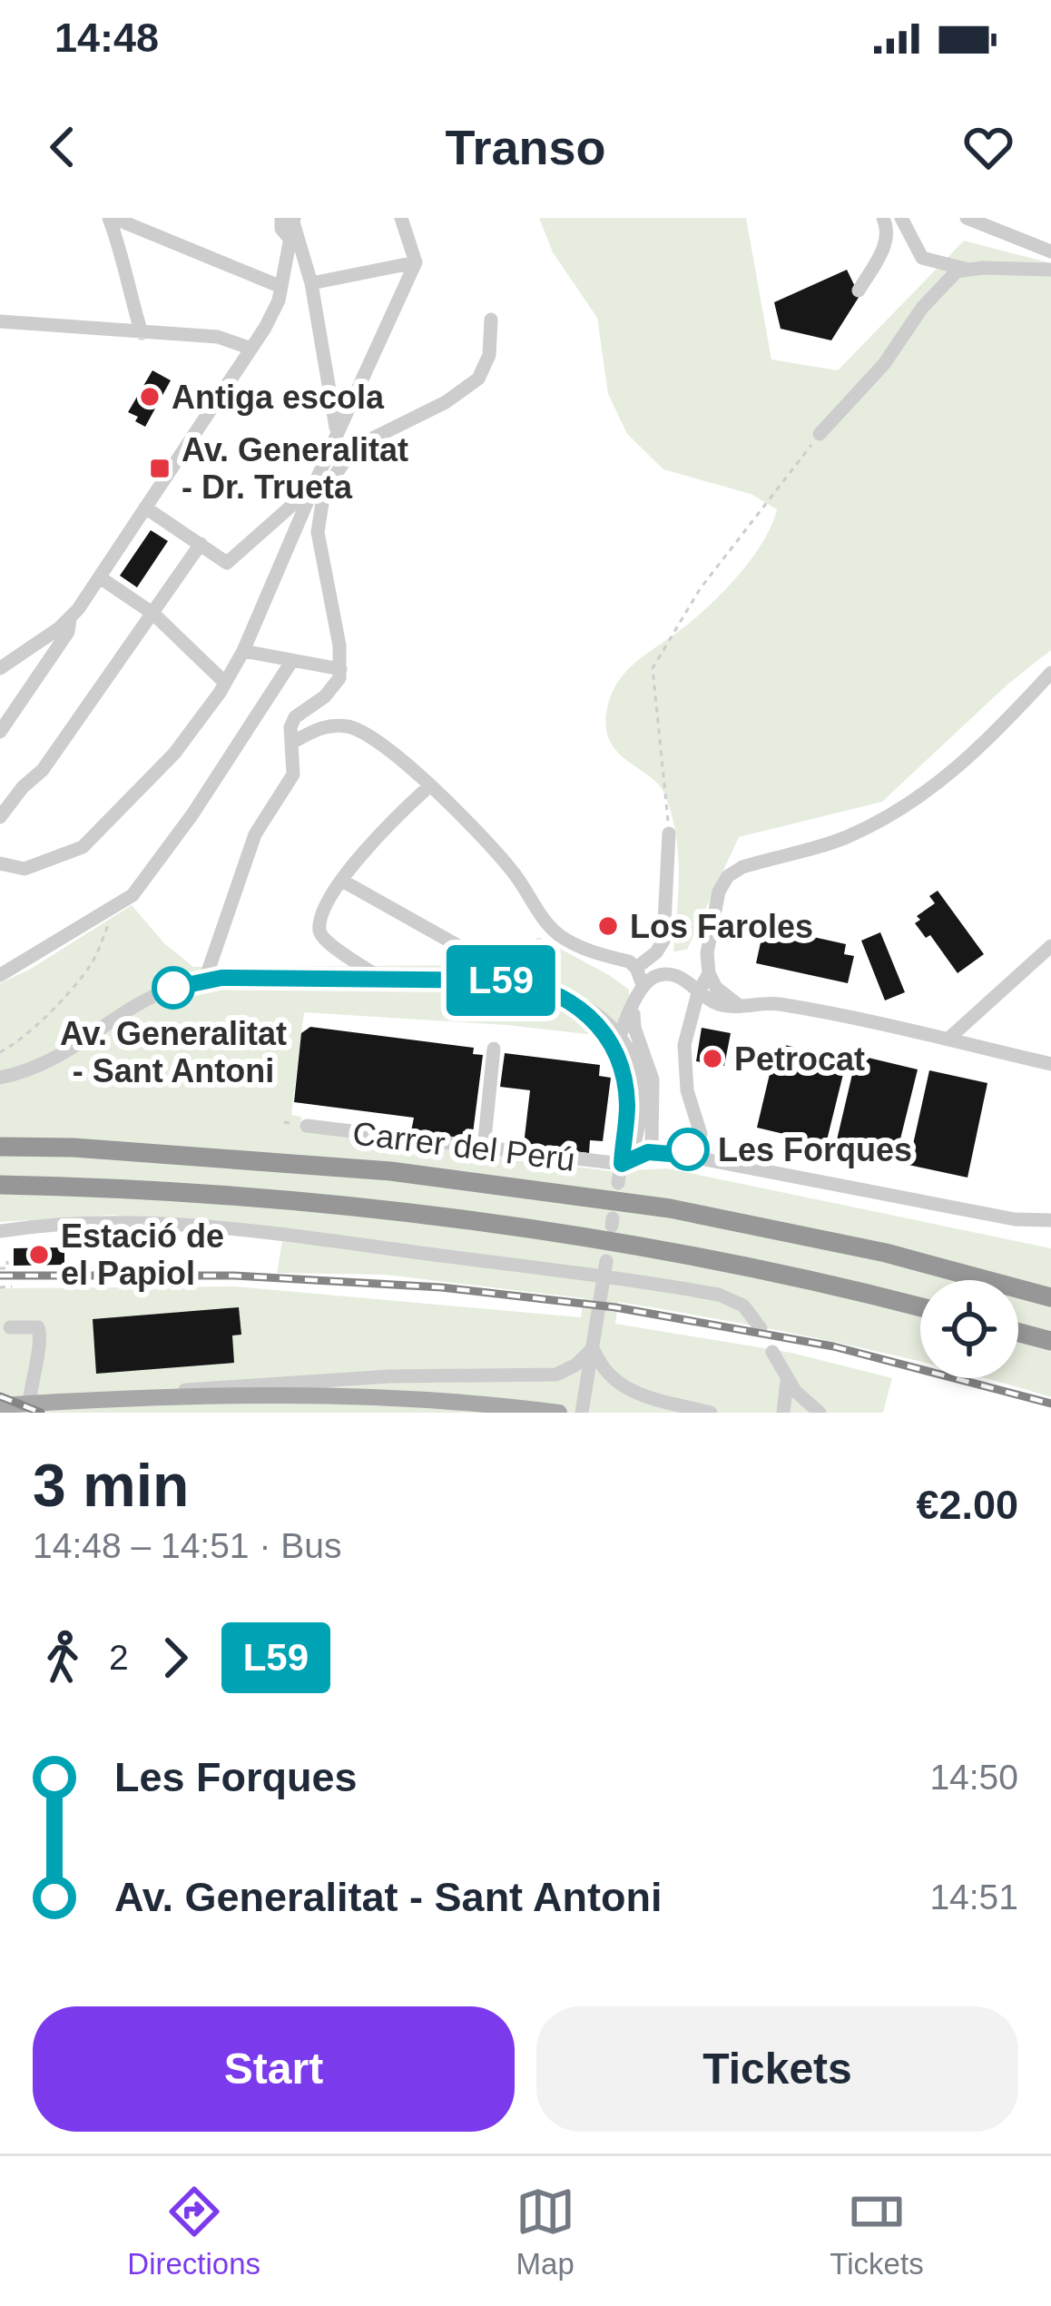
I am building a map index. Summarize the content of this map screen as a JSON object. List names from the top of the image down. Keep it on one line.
{"streets":{"street":["Carrer del Perú"]},"places":{"other":["Antiga escola","Los Faroles","Av. Generalitat - Sant Antoni","Petrocat","Les Forques","Estació de el Papiol"],"transit":["Av. Generalitat - Dr. Trueta"]},"lines":["bus line L59"],"page":{"status":"14:48","header":"Transo","on_map":"L59","heading":["3 min","14:48 – 14:51 · Bus","€2.00"],"legs":["2","L59"],"list":[{"name":"Les Forques","value":"14:50"},{"name":"Av. Generalitat - Sant Antoni","value":"14:51"}],"buttons":["Start","Tickets"],"tabs":["Directions","Map","Tickets"]}}
